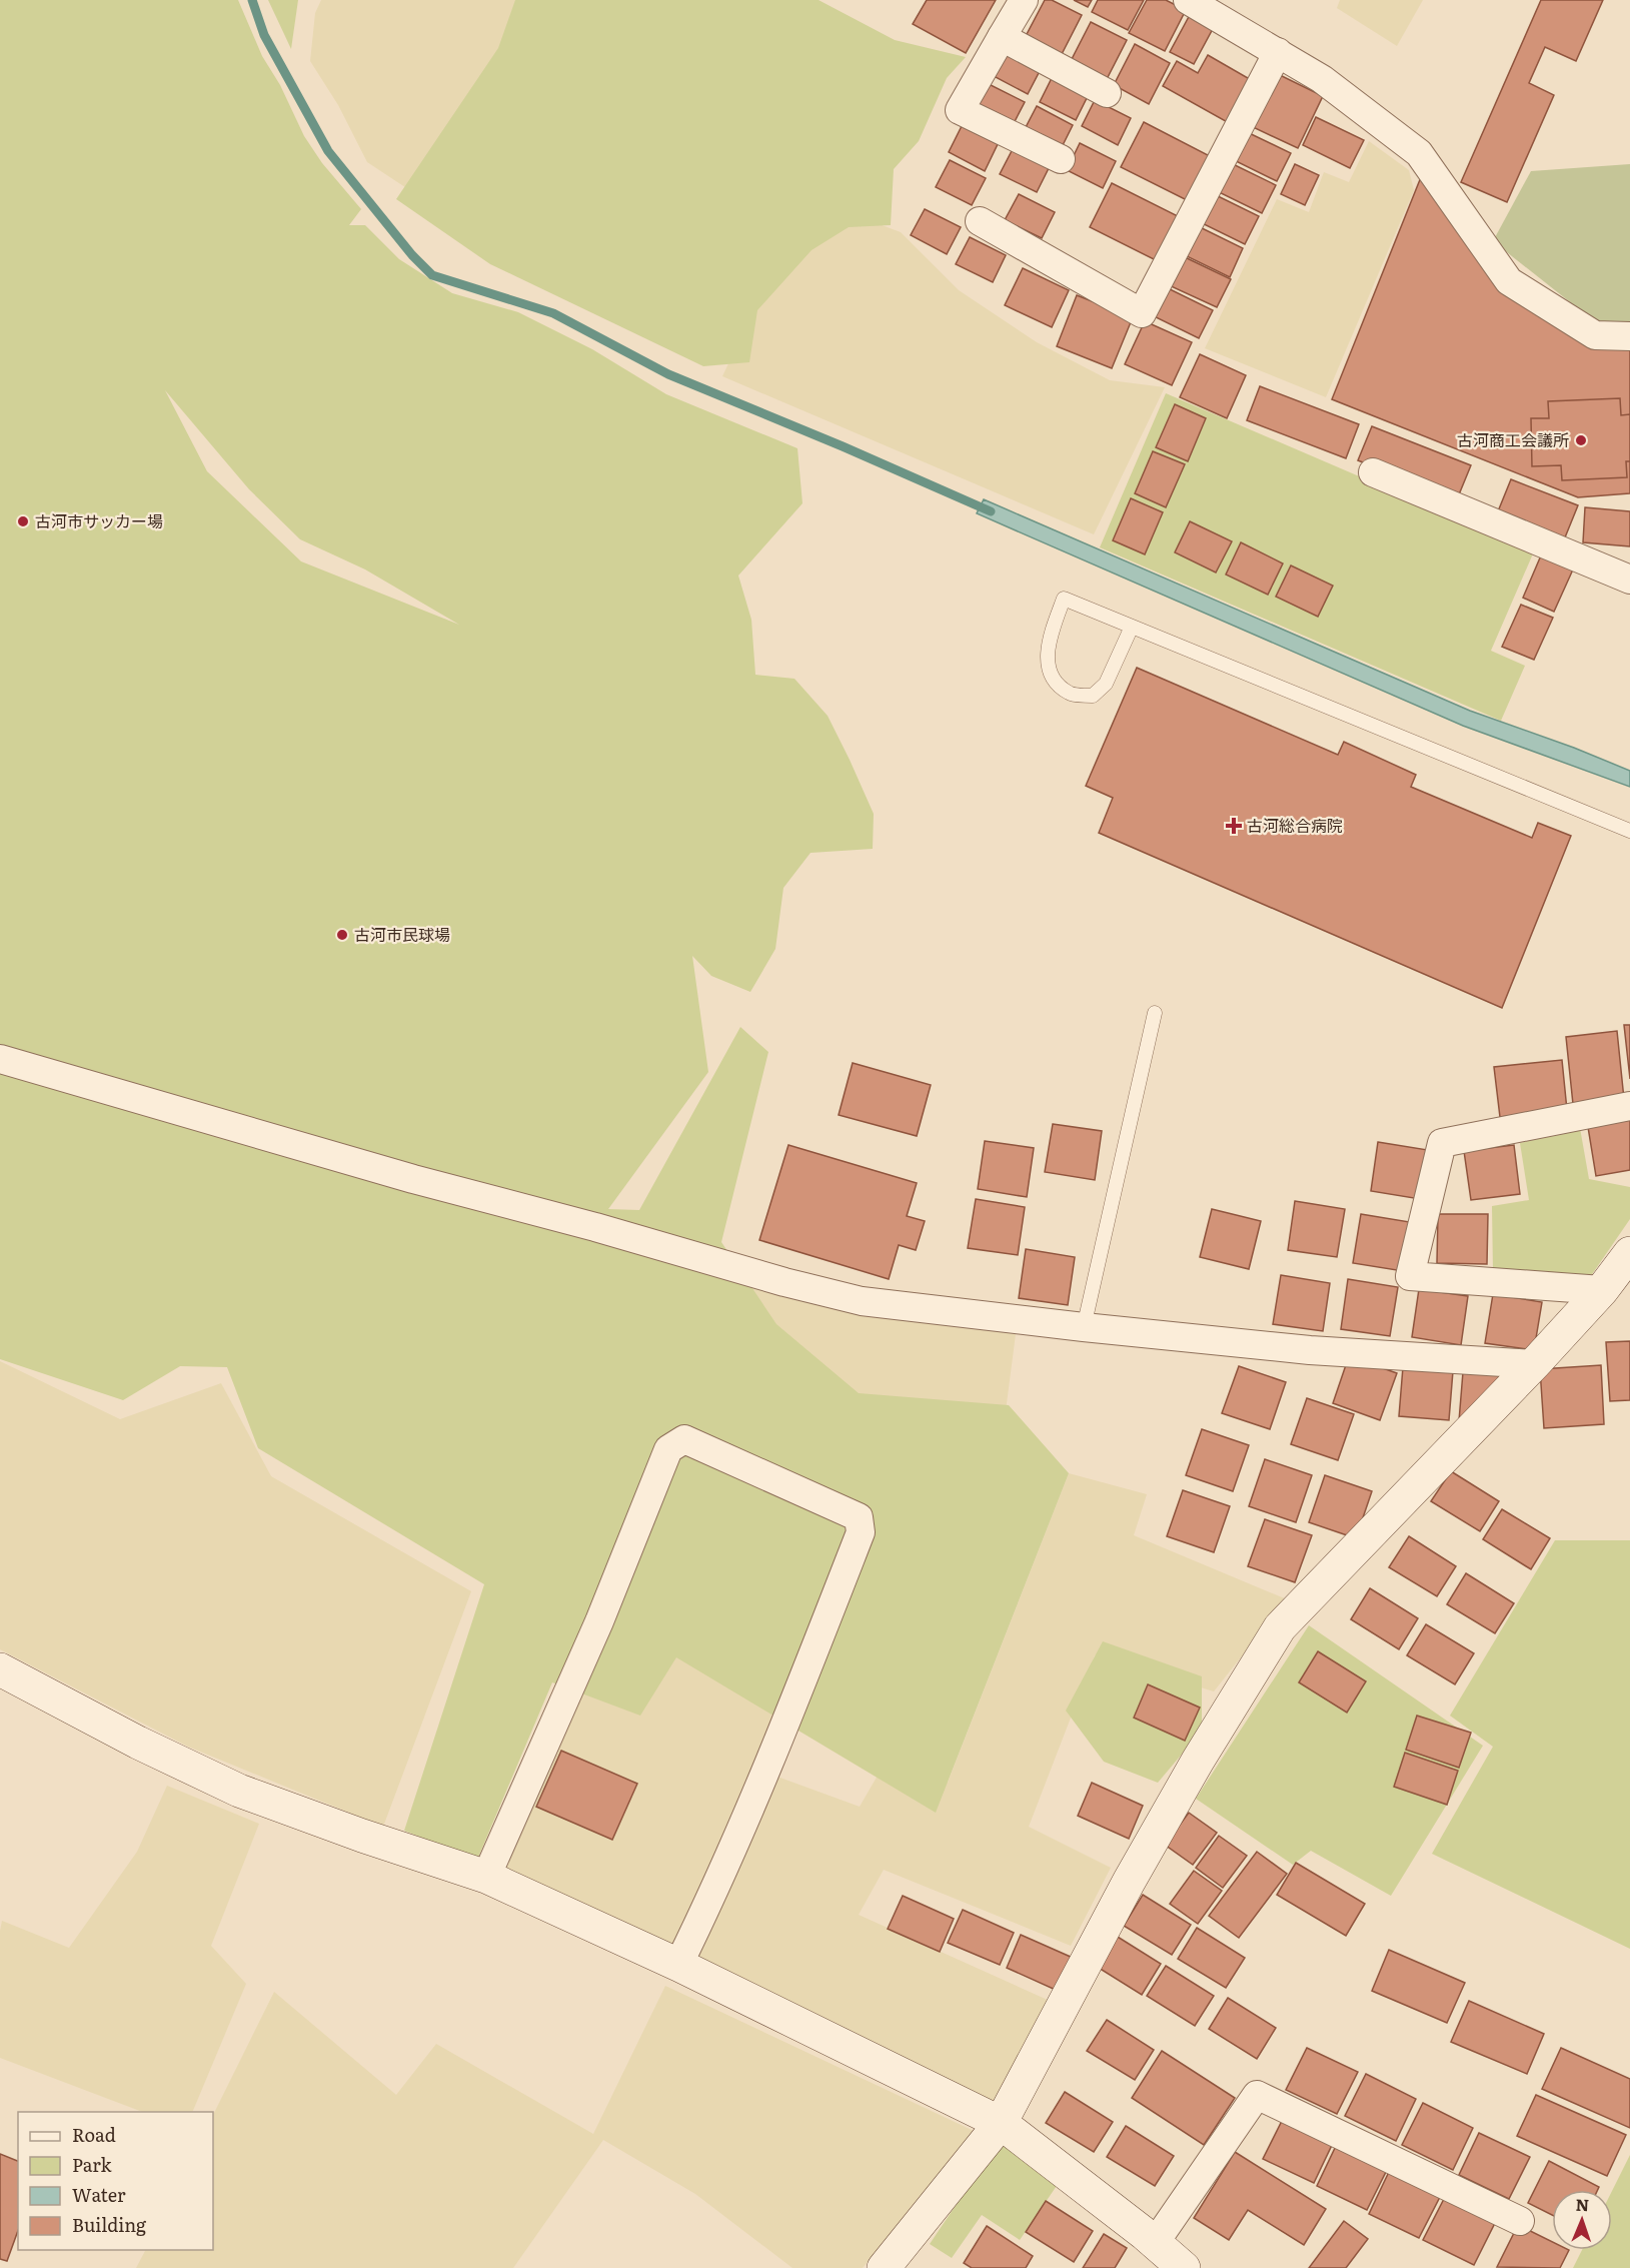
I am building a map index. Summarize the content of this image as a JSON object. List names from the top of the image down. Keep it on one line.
{"places":{"other":["古河商工会議所","古河市サッカー場","古河市民球場"],"health":["古河総合病院"]},"legend":["Road","Park","Water","Building"],"north":"top"}
